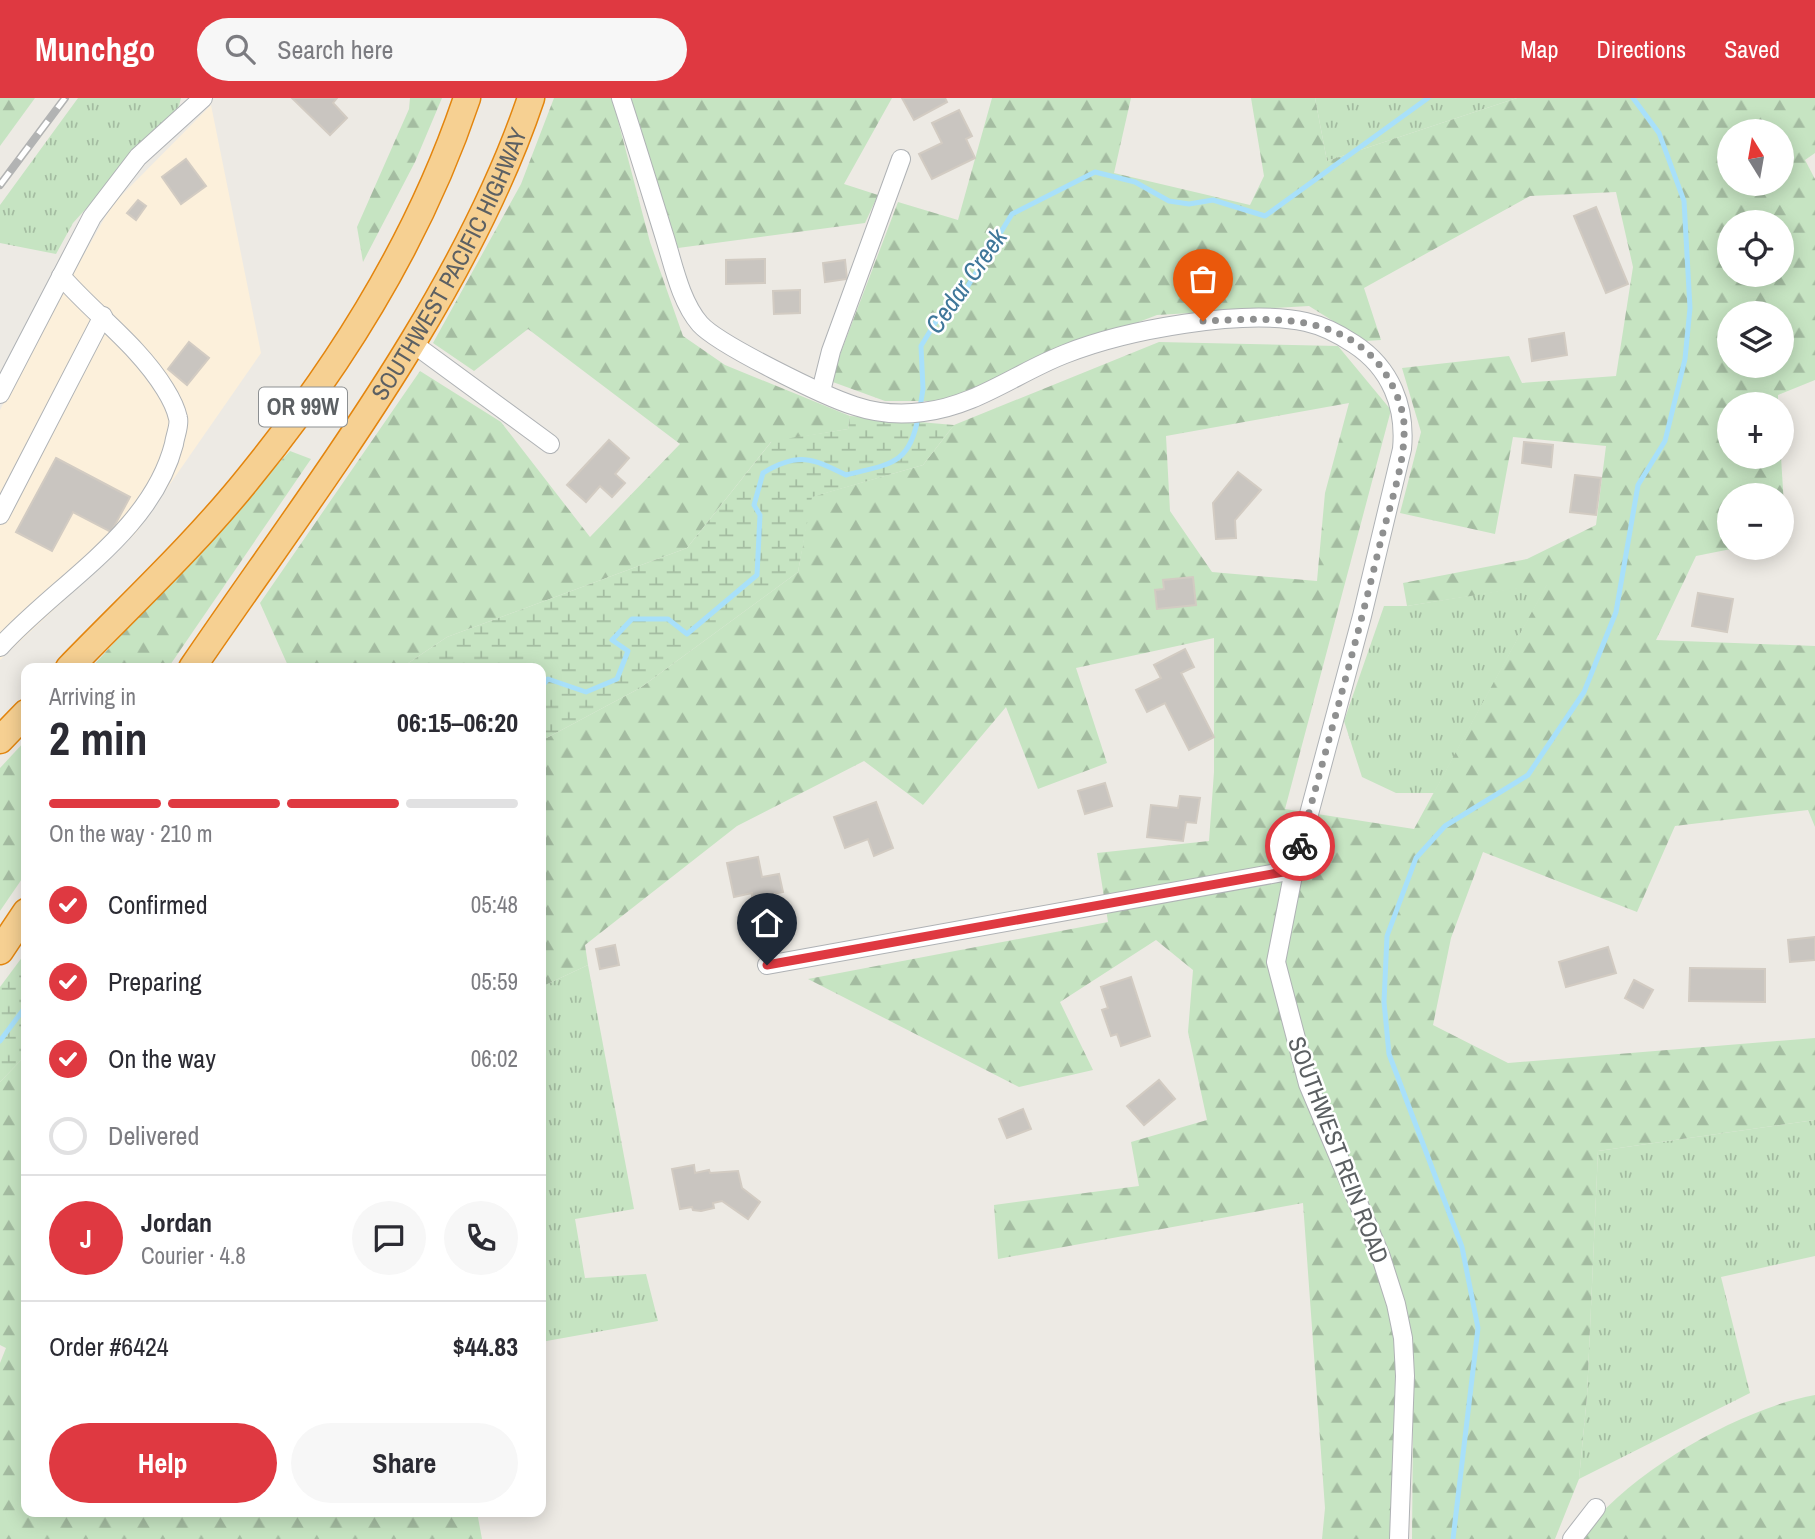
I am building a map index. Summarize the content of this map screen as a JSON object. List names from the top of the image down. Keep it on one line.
{"streets":{"highway":["SOUTHWEST PACIFIC HIGHWAY","OR 99W"],"street":["SOUTHWEST REIN ROAD"]},"water":["Cedar Creek"],"north":"top","page":{"header":"Munchgo","search":"Search here","nav":["Map","Directions","Saved"],"map_buttons":["+","−"],"heading":["2 min","Arriving in","06:15–06:20"],"panel":["Jordan","Courier · 4.8","Order #6424","$44.83"],"bar":"On the way · 210 m","list":[["Confirmed","05:48"],["Preparing","05:59"],["On the way","06:02"],"Delivered"],"round":"J","buttons":["Help","Share"]}}
